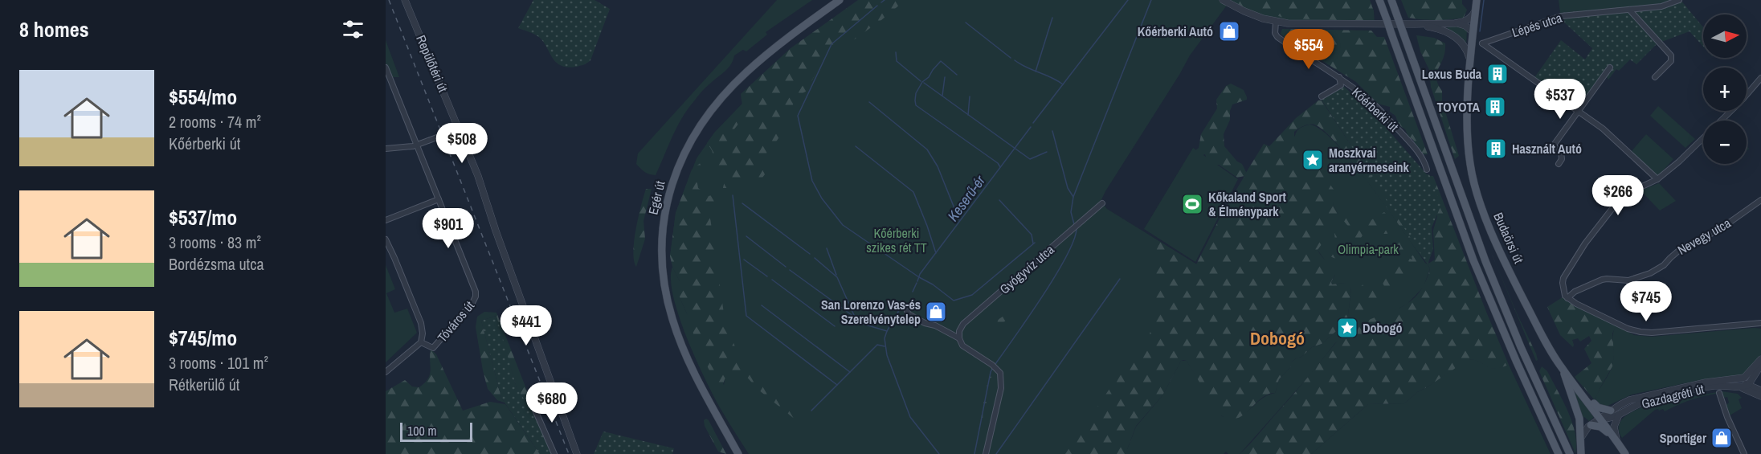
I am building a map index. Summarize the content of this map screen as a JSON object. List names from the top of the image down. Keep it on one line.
{"streets":{"main road":["Egér út","Budaörsi út"],"street":["Lépés utca","Repülőtéri út","Kőérberki út","Nevegy utca","Gyógyvíz utca","Tóváros út","Gazdagréti út"]},"crossings":[["Budaörsi út","Gazdagréti út"]],"districts":["Dobogó"],"water":["Keserű-ér"],"parks":["Kőérberki szikes rét TT","Olimpia-park"],"places":{"shop":["Kőérberki Autó","San Lorenzo Vas-és Szerelvénytelep","Sportiger"],"building":["Lexus Buda","TOYOTA","Használt Autó"],"place":["Moszkvai aranyérmeseink","Dobogó"],"sports":["Kőkaland Sport & Élménypark"]},"scale_bar":"100 m","north":"right","page":{"heading":"8 homes","map_buttons":["+","−"],"price":["$554","$537","$508","$266","$901","$745","$441","$680"],"list":[{"name":"$554/mo","note":"2 rooms · 74 m² · Kőérberki út"},{"name":"$537/mo","note":"3 rooms · 83 m² · Bordézsma utca"},{"name":"$745/mo","note":"3 rooms · 101 m² · Rétkerülő út"}],"scale":"100 m"}}
